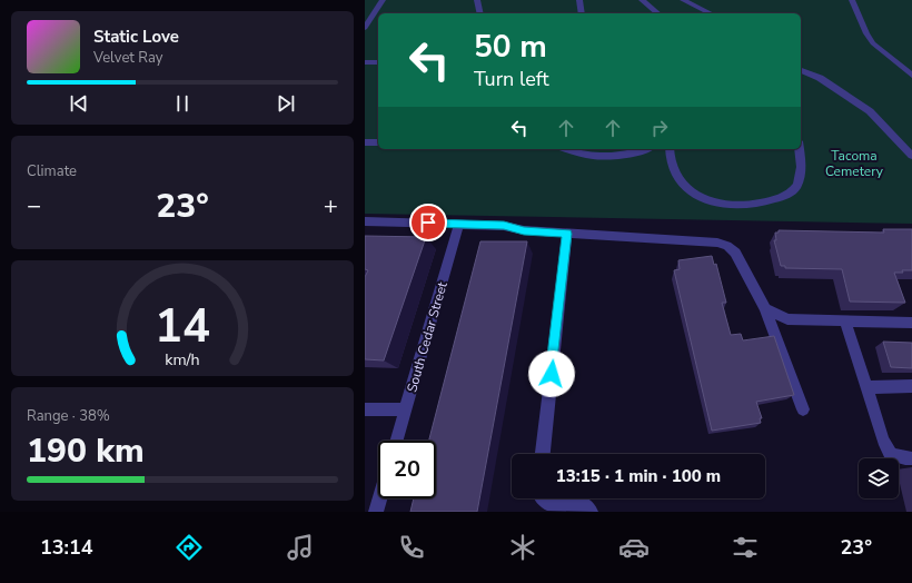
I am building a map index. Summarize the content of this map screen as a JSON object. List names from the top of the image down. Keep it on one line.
{"streets":{"lane":["South Cedar Street"]},"parks":["Tacoma Cemetery"],"page":{"turn":["50 m","Turn left"],"song":["Static Love","Velvet Ray"],"tile":["Climate",["Range · 38%","190 km"]],"heat":["−","23°","+"],"limit":"20","trip":"13:15 · 1 min · 100 m","tabs":["13:14","23°"],"gauge":["14","km/h"]}}
